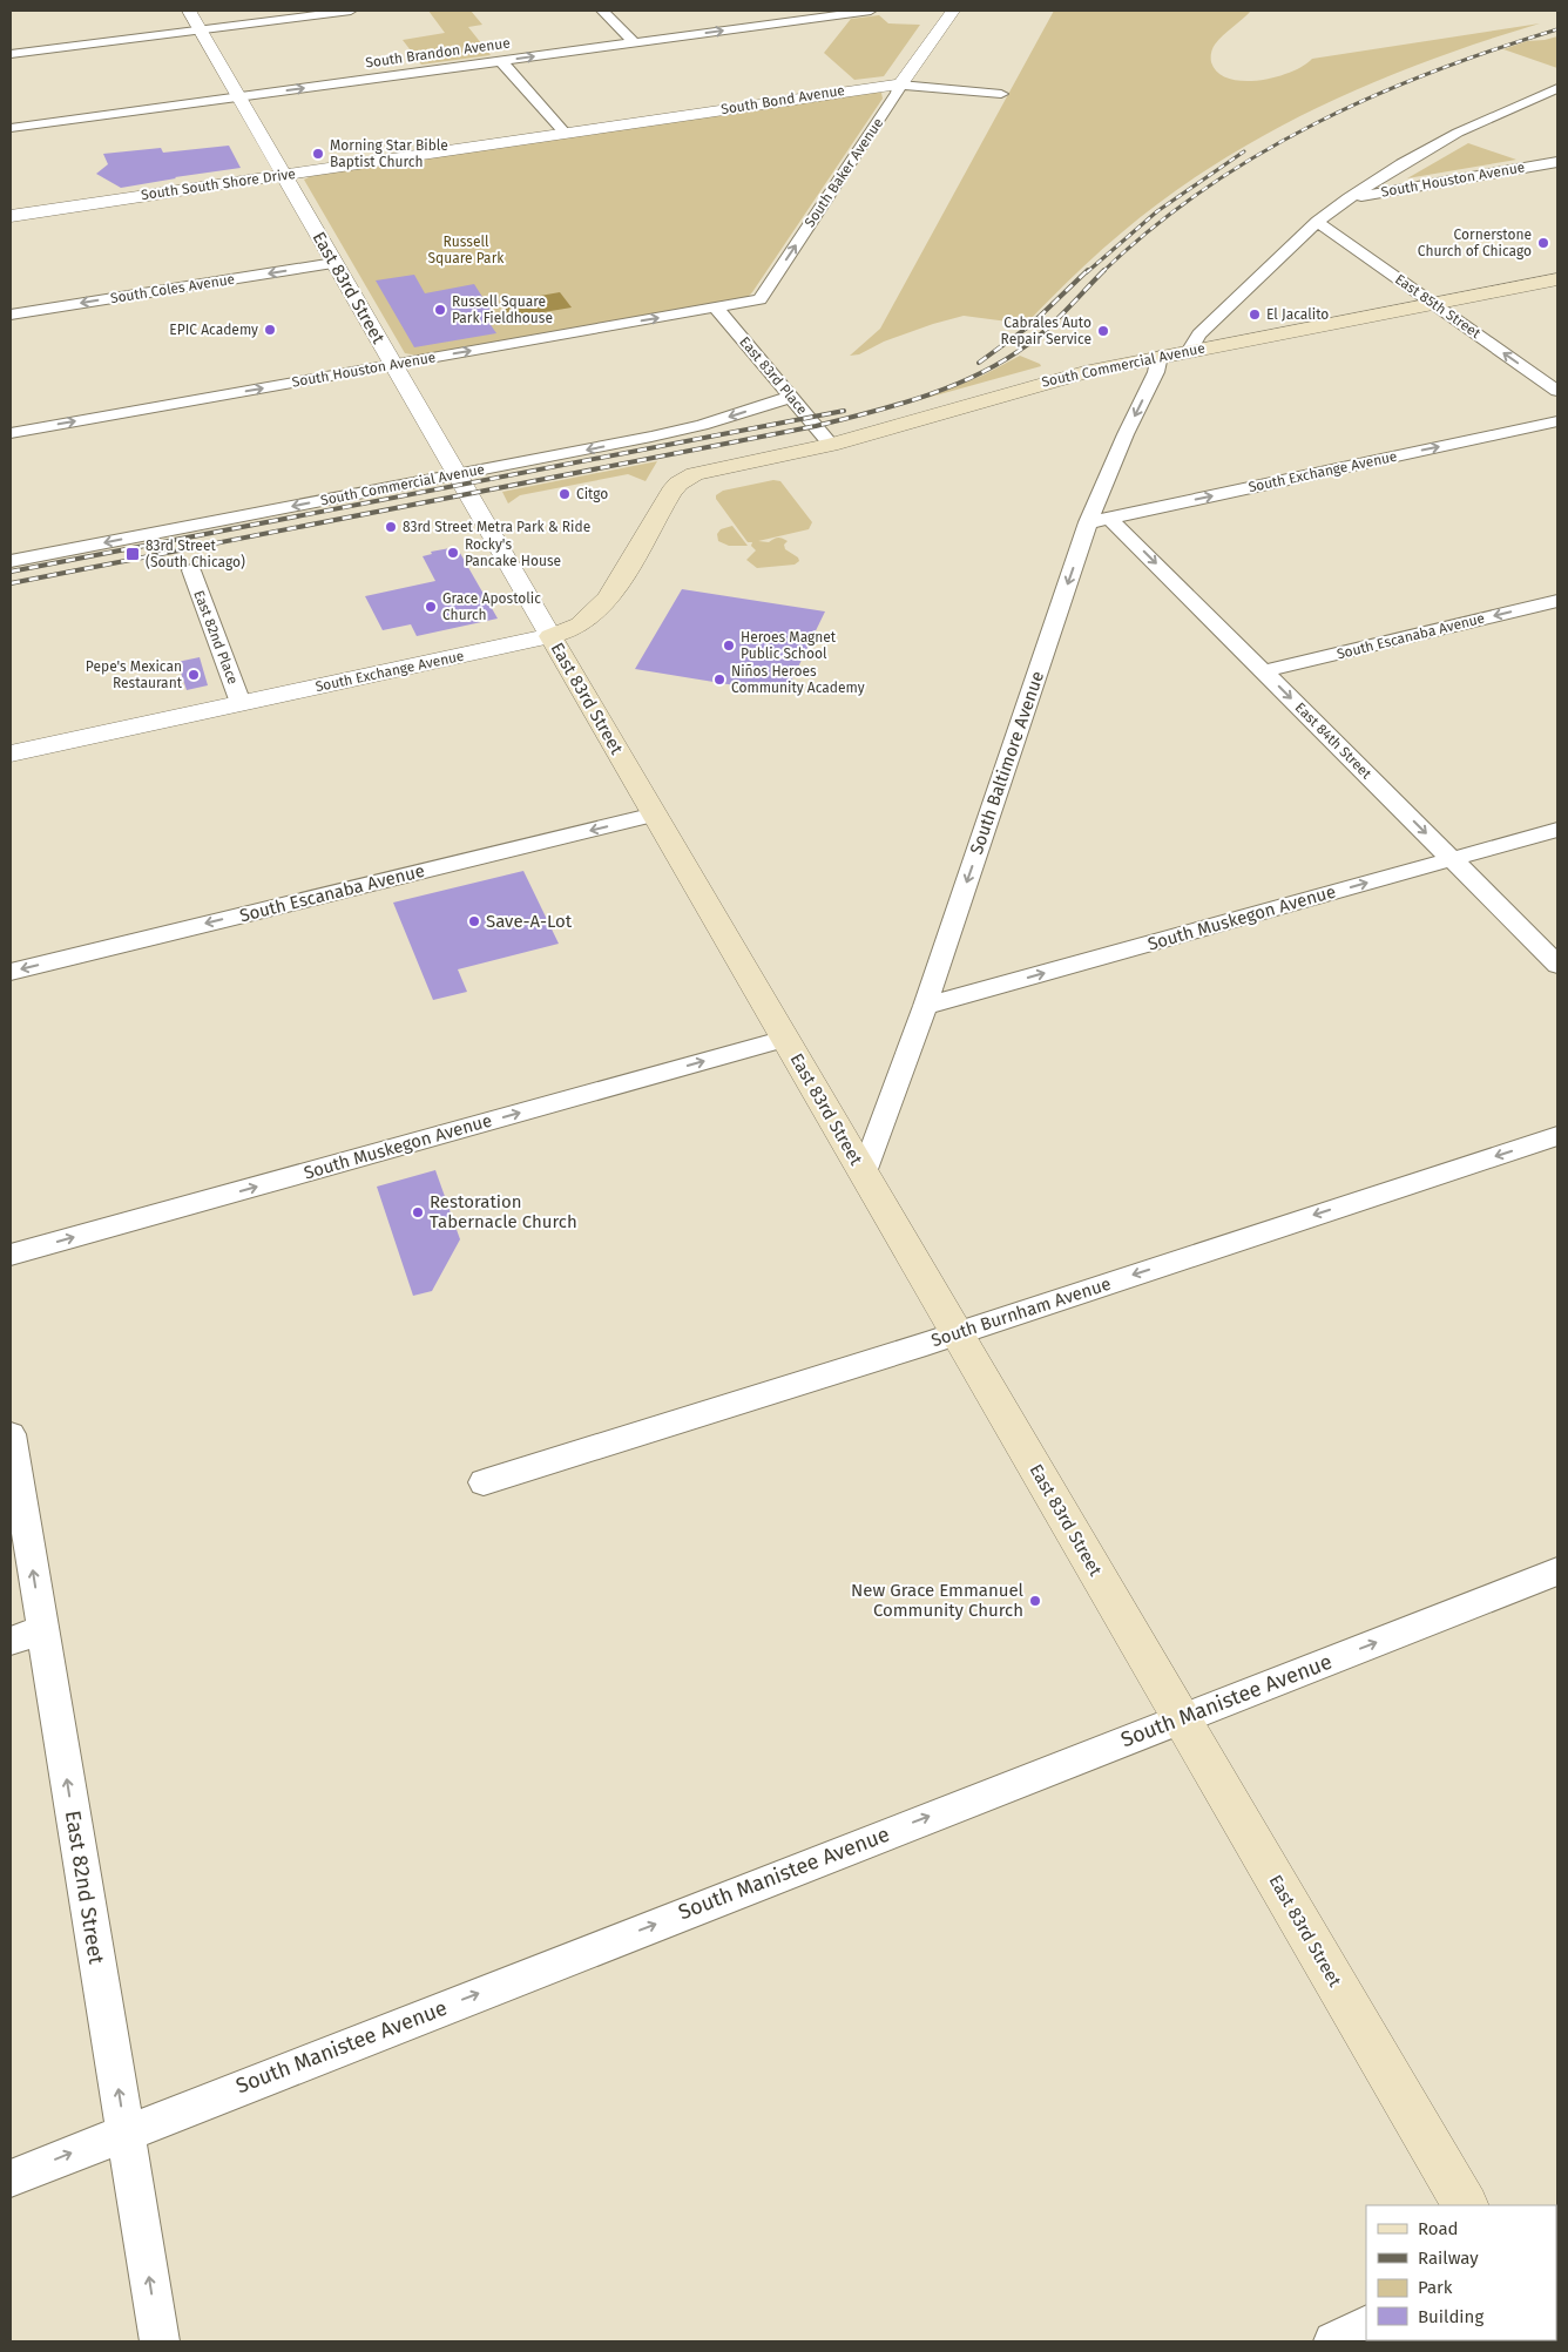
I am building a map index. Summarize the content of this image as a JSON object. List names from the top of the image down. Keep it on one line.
{"streets":{"main road":["East 83rd Street","South Commercial Avenue","South Exchange Avenue"],"street":["South Brandon Avenue","South Bond Avenue","South Baker Avenue","South Houston Avenue","South South Shore Drive","South Coles Avenue","East 85th Street","East 83rd Place","South Escanaba Avenue","East 82nd Place","East 84th Street","South Baltimore Avenue","South Muskegon Avenue","South Burnham Avenue","South Manistee Avenue","East 82nd Street"]},"crossings":[["South Brandon Avenue","East 83rd Street"],["South Bond Avenue","South Baker Avenue"],["South Bond Avenue","South South Shore Drive"],["South Baker Avenue","South Houston Avenue"],["South Baker Avenue","East 83rd Place"],["South Houston Avenue","East 83rd Street"],["South Houston Avenue","East 83rd Place"],["South South Shore Drive","East 83rd Street"],["East 83rd Street","South Coles Avenue"],["East 83rd Street","South Commercial Avenue"],["East 83rd Street","South Exchange Avenue"],["East 83rd Street","South Escanaba Avenue"],["East 83rd Street","South Baltimore Avenue"],["East 83rd Street","South Muskegon Avenue"],["East 83rd Street","South Burnham Avenue"],["East 83rd Street","South Manistee Avenue"],["East 85th Street","South Commercial Avenue"],["South Commercial Avenue","East 83rd Place"],["South Commercial Avenue","South Exchange Avenue"],["South Commercial Avenue","South Baltimore Avenue"],["South Exchange Avenue","East 82nd Place"],["South Exchange Avenue","East 84th Street"],["South Exchange Avenue","South Baltimore Avenue"],["South Escanaba Avenue","East 84th Street"],["East 84th Street","South Muskegon Avenue"],["South Baltimore Avenue","South Muskegon Avenue"],["South Manistee Avenue","East 82nd Street"]],"one_way":["South Brandon Avenue","South Baker Avenue","South Houston Avenue","South Coles Avenue","East 85th Street","South Commercial Avenue","South Exchange Avenue","South Escanaba Avenue","East 84th Street","South Baltimore Avenue","South Muskegon Avenue","South Burnham Avenue","South Manistee Avenue","East 82nd Street"],"parks":["Russell Square Park"],"places":{"other":["Morning Star Bible Baptist Church","Cornerstone Church of Chicago","Russell Square Park Fieldhouse","El Jacalito","EPIC Academy","Cabrales Auto Repair Service","Citgo","83rd Street Metra Park & Ride","Rocky's Pancake House","Grace Apostolic Church","Heroes Magnet Public School","Pepe's Mexican Restaurant","Niños Heroes Community Academy","Save-A-Lot","Restoration Tabernacle Church","New Grace Emmanuel Community Church"],"transit":["83rd Street (South Chicago)"]},"legend":["Road","Railway","Park","Building"]}
